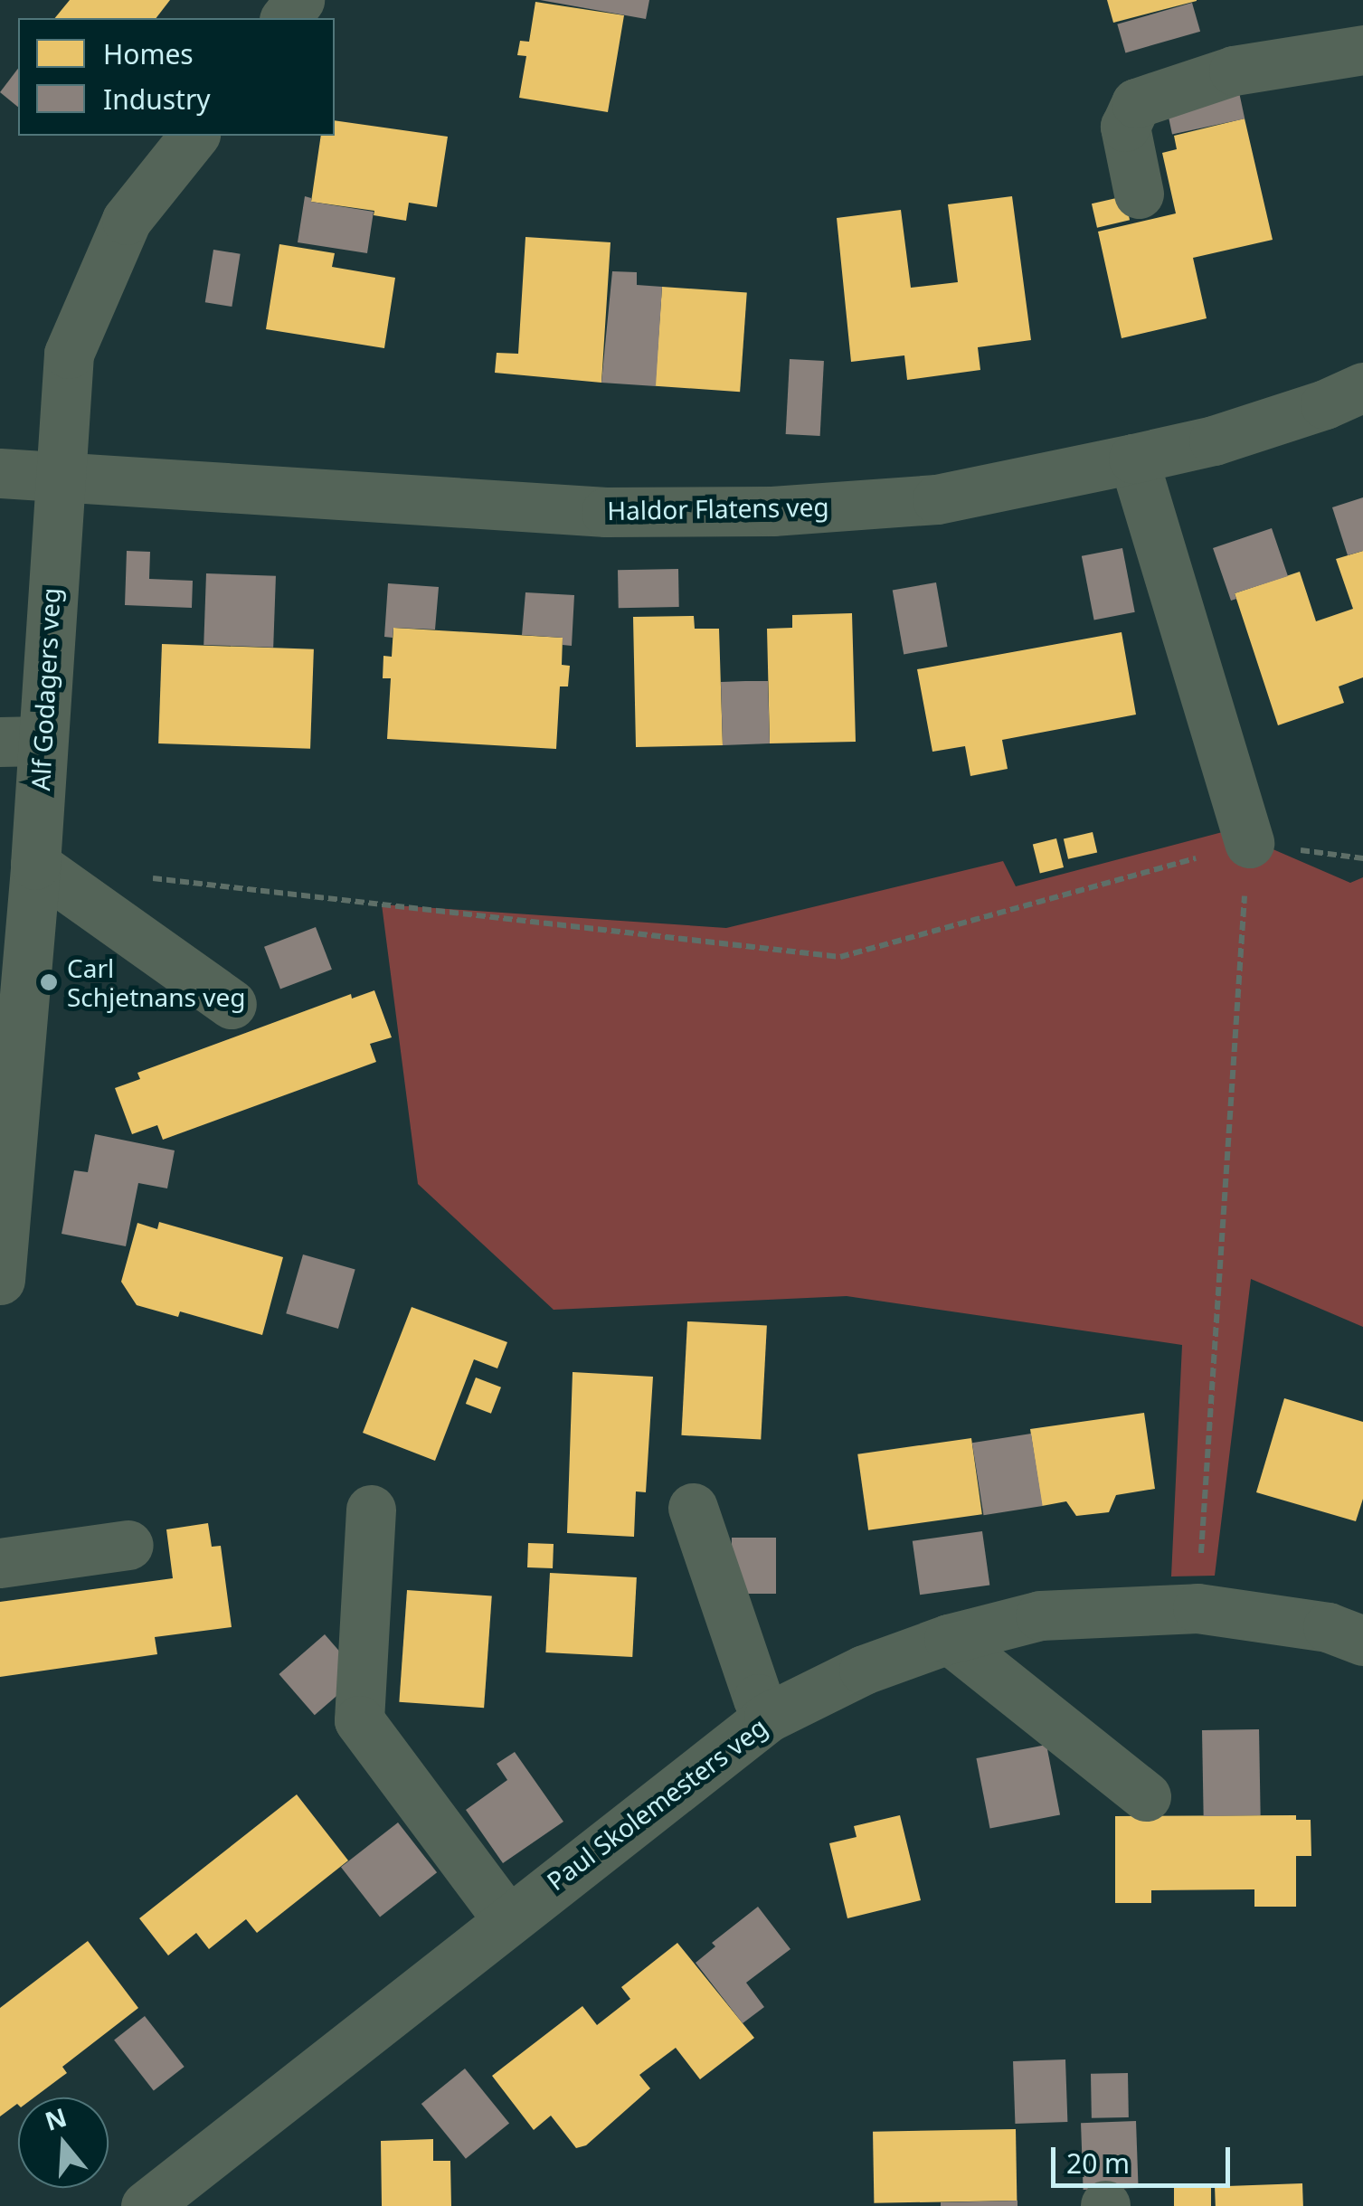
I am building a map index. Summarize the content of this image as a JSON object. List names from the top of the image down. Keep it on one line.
{"streets":{"street":["Haldor Flatens veg","Alf Godagers veg","Paul Skolemesters veg"]},"crossings":[["Haldor Flatens veg","Alf Godagers veg"]],"places":["Carl Schjetnans veg"],"legend":["Homes","Industry"],"scale_bar":"20 m","north":"top"}
